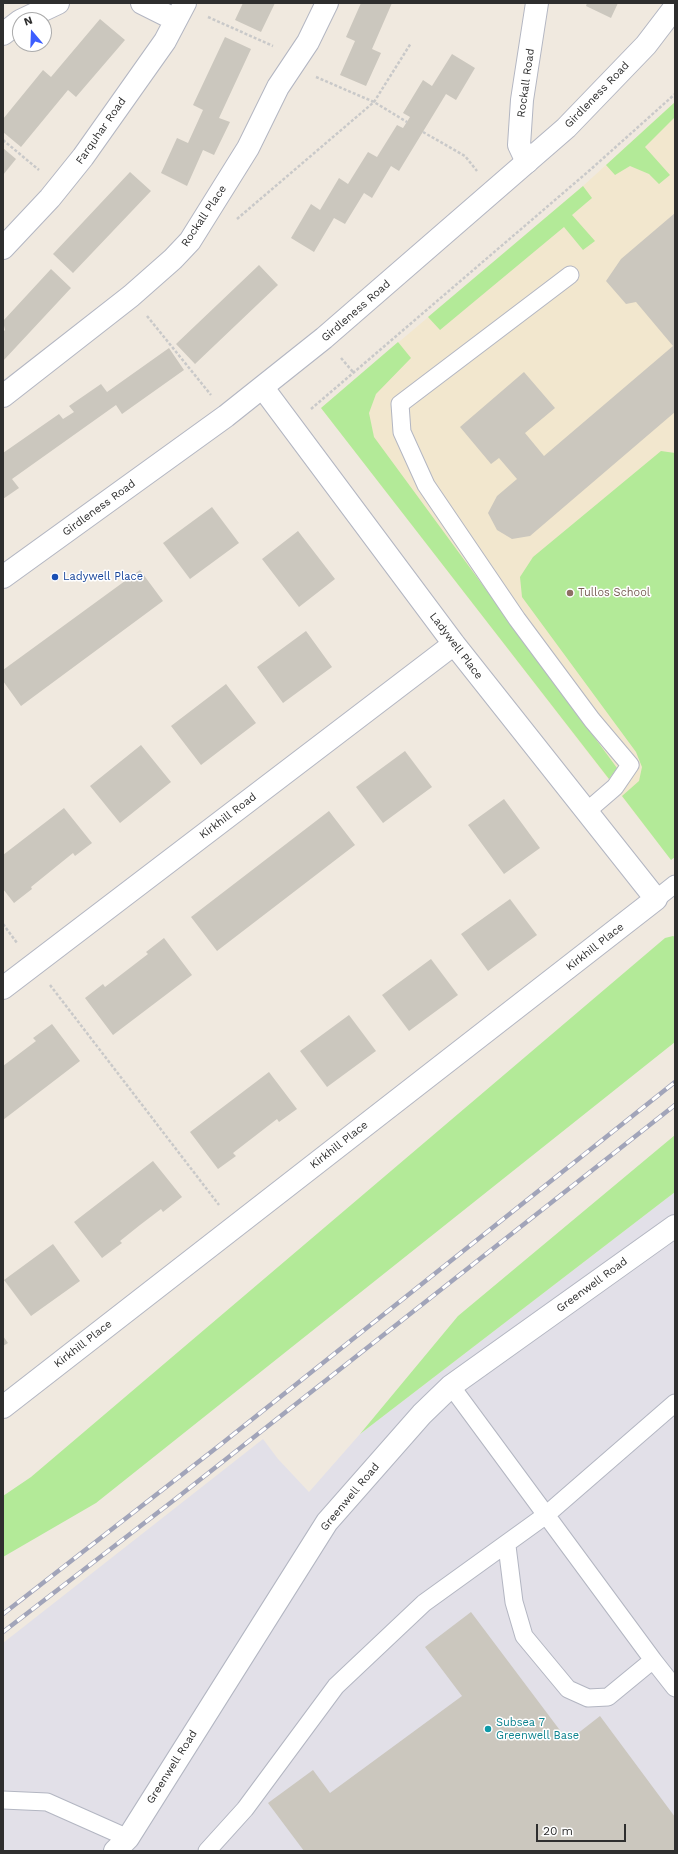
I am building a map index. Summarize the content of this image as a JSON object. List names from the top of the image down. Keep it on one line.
{"streets":{"street":["Rockall Road","Girdleness Road","Farquhar Road","Rockall Place","Ladywell Place","Kirkhill Road","Kirkhill Place","Greenwell Road"]},"crossings":[["Rockall Road","Girdleness Road"],["Girdleness Road","Ladywell Place"],["Ladywell Place","Kirkhill Road"],["Ladywell Place","Kirkhill Place"]],"places":["Ladywell Place","Tullos School","Subsea 7 Greenwell Base"],"scale_bar":"20 m","north":"top"}
